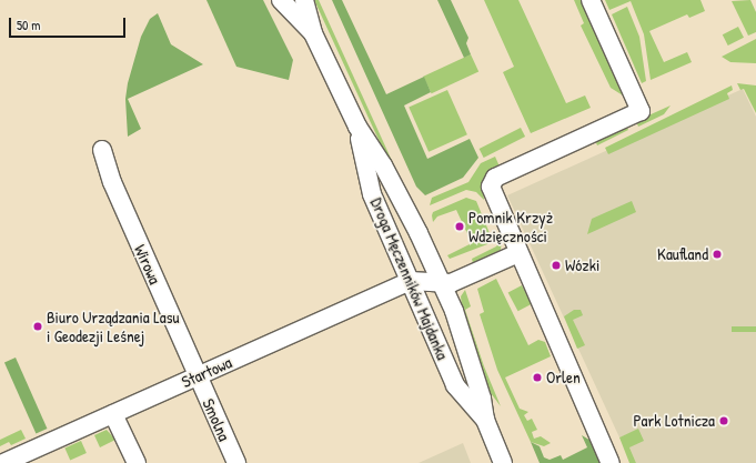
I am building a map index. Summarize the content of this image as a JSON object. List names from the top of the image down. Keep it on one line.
{"streets":{"street":["Wirowa","Droga Męczenników Majdanka","Startowa","Smolna"]},"crossings":[["Wirowa","Startowa"],["Wirowa","Smolna"],["Droga Męczenników Majdanka","Startowa"],["Startowa","Smolna"]],"places":["Pomnik Krzyż Wdzięczności","Kaufland","Wózki","Biuro Urządzania Lasu i Geodezji Leśnej","Orlen","Park Lotnicza"],"scale_bar":"50 m"}
